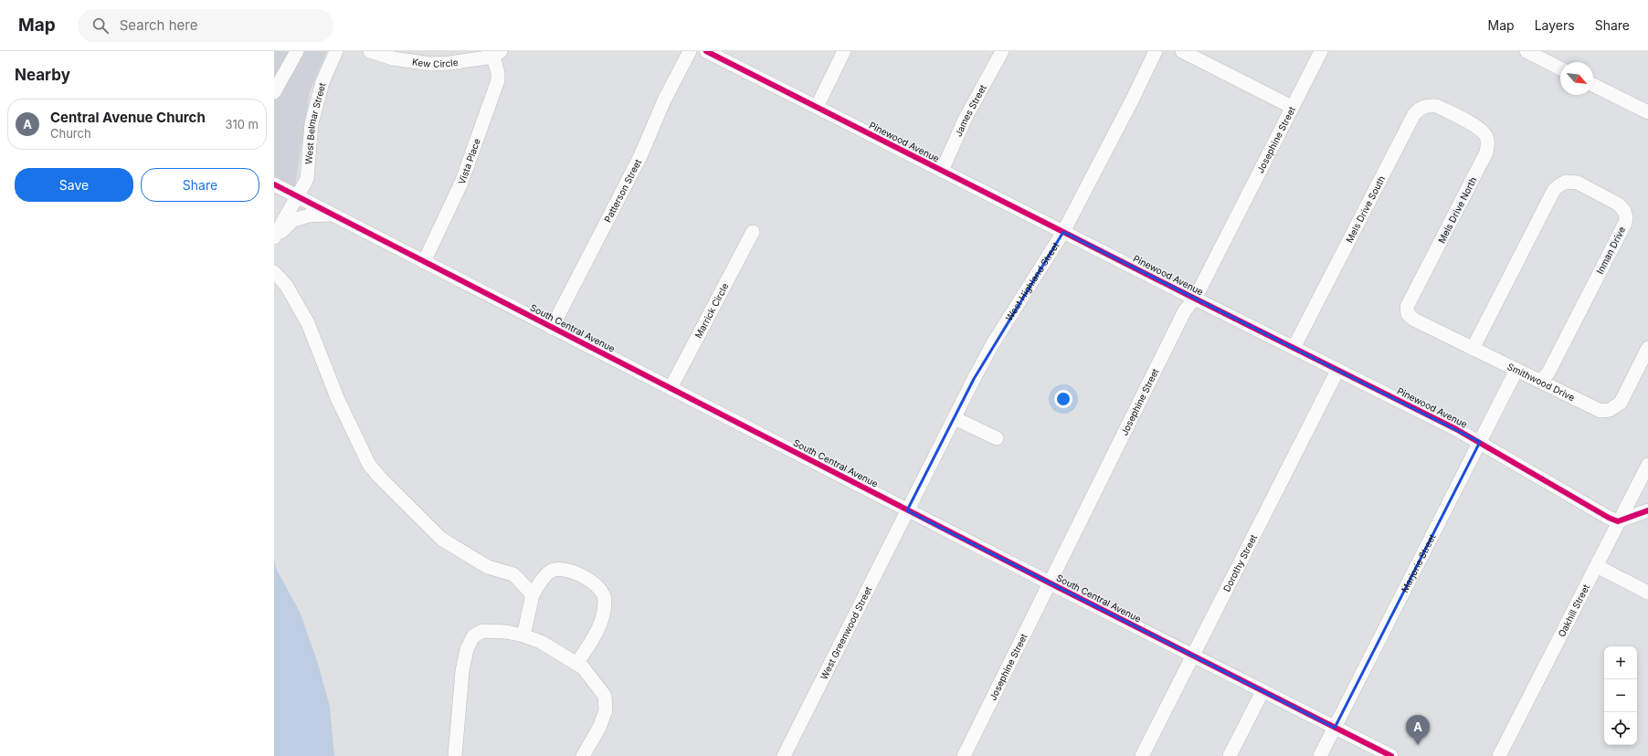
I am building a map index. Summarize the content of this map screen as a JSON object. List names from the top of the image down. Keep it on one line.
{"streets":{"street":["Kew Circle","James Street","West Belmar Street","Josephine Street","Pinewood Avenue","Vista Place","Patterson Street","Mels Drive South","Mels Drive North","Inman Drive","West Highland Street","Marrick Circle","South Central Avenue","Smithwood Drive","Dorothy Street","Marjorie Street","Oakhill Street","West Greenwood Street"]},"crossings":[["Kew Circle","Vista Place"],["James Street","Pinewood Avenue"],["West Belmar Street","South Central Avenue"],["Josephine Street","Pinewood Avenue"],["Josephine Street","South Central Avenue"],["Pinewood Avenue","Mels Drive South"],["Pinewood Avenue","West Highland Street"],["Pinewood Avenue","Dorothy Street"],["Pinewood Avenue","Marjorie Street"],["Pinewood Avenue","Oakhill Street"],["Vista Place","South Central Avenue"],["Patterson Street","South Central Avenue"],["Mels Drive South","Mels Drive North"],["Mels Drive North","Smithwood Drive"],["Inman Drive","Smithwood Drive"],["West Highland Street","South Central Avenue"],["West Highland Street","West Greenwood Street"],["Marrick Circle","South Central Avenue"],["South Central Avenue","Dorothy Street"],["South Central Avenue","Marjorie Street"],["South Central Avenue","West Greenwood Street"],["Smithwood Drive","Marjorie Street"]],"north":"bottom right","page":{"header":"Map","search":"Search here","nav":["Map","Layers","Share"],"heading":"Nearby","list":[{"mark":"A","name":"Central Avenue Church","note":"Church","value":"310 m"}],"buttons":["Save","Share"],"map_buttons":["+","−"],"pins":"A"}}
